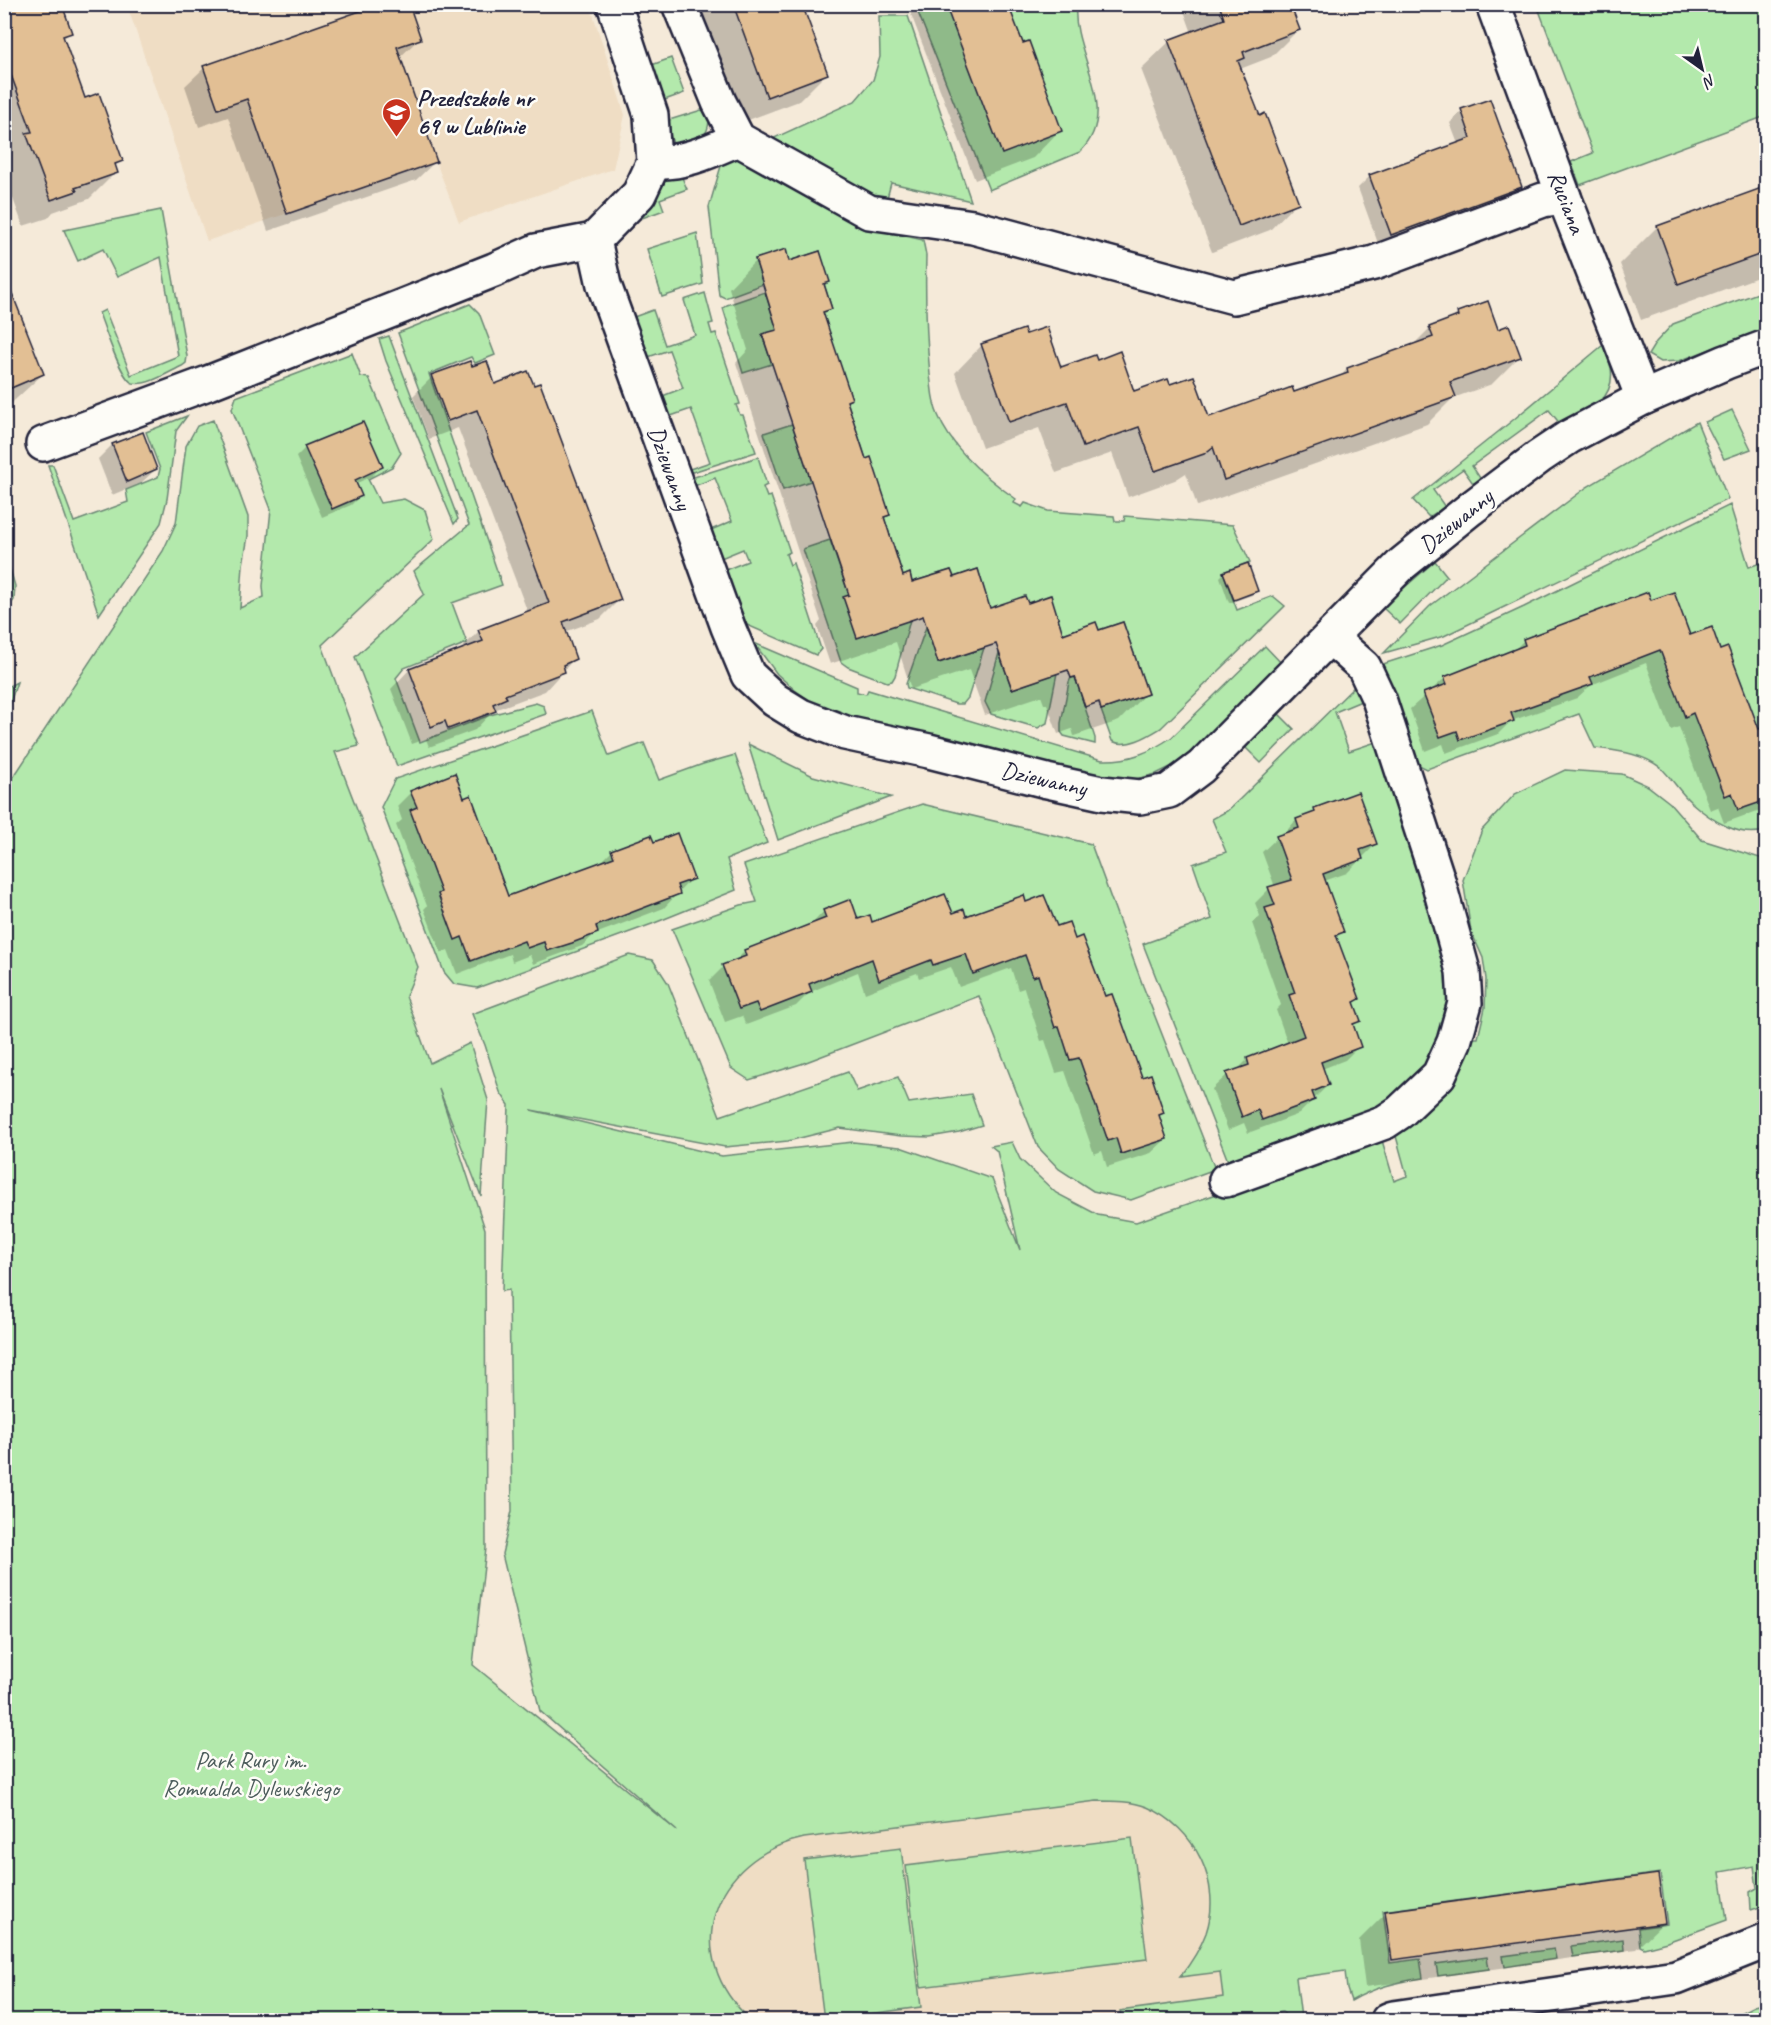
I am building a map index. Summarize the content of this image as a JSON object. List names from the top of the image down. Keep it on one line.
{"streets":{"street":["Ruciana","Dziewanny"]},"crossings":[["Ruciana","Dziewanny"]],"parks":["Park Rury im. Romualda Dylewskiego"],"places":{"school or university":["Przedszkole nr 69 w Lublinie"]},"north":"bottom right"}
